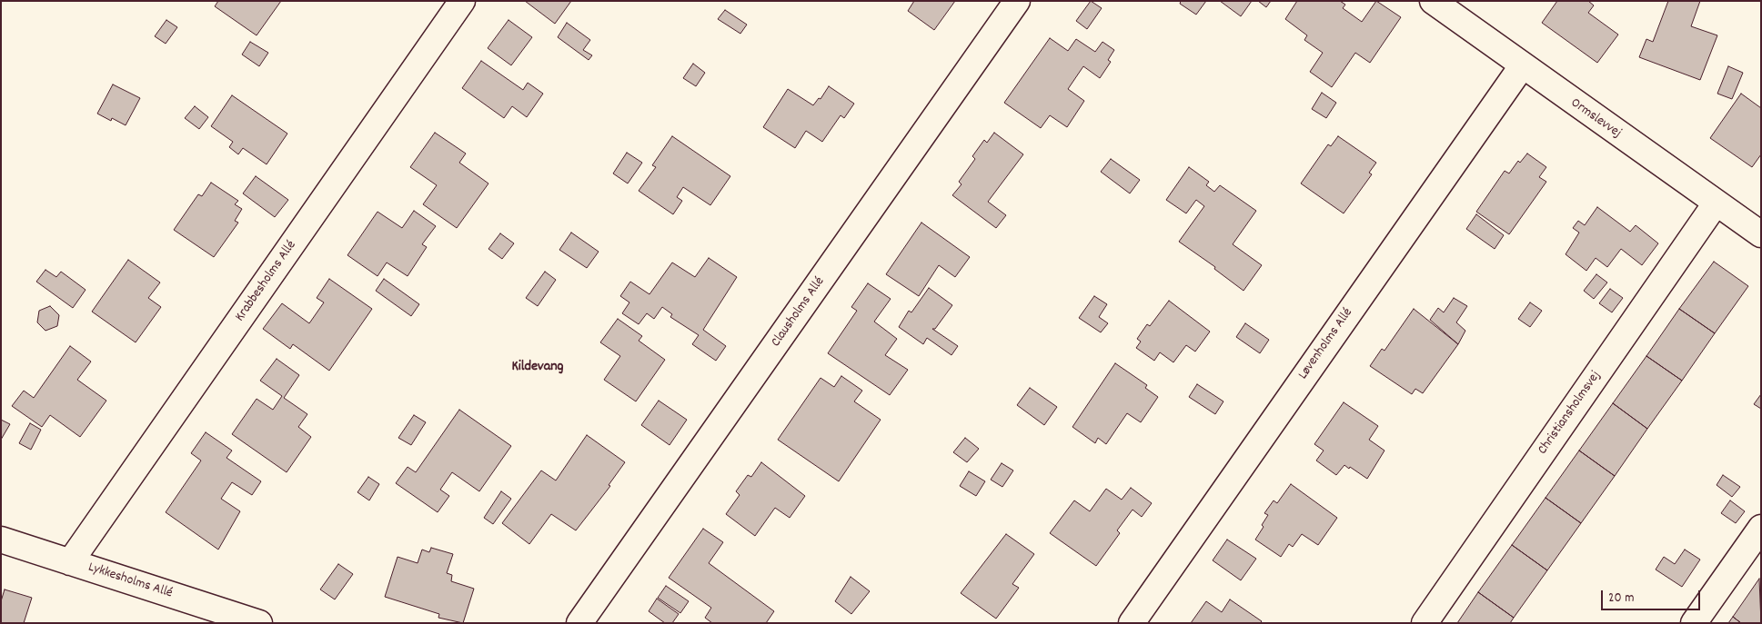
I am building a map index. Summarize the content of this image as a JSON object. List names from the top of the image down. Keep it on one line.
{"streets":{"street":["Ormslevvej","Krabbesholms Allé","Clausholms Allé","Løvenholms Allé","Christiansholmsvej","Lykkesholms Allé"]},"crossings":[["Ormslevvej","Løvenholms Allé"],["Ormslevvej","Christiansholmsvej"],["Krabbesholms Allé","Lykkesholms Allé"]],"districts":["Kildevang"],"scale_bar":"20 m"}
